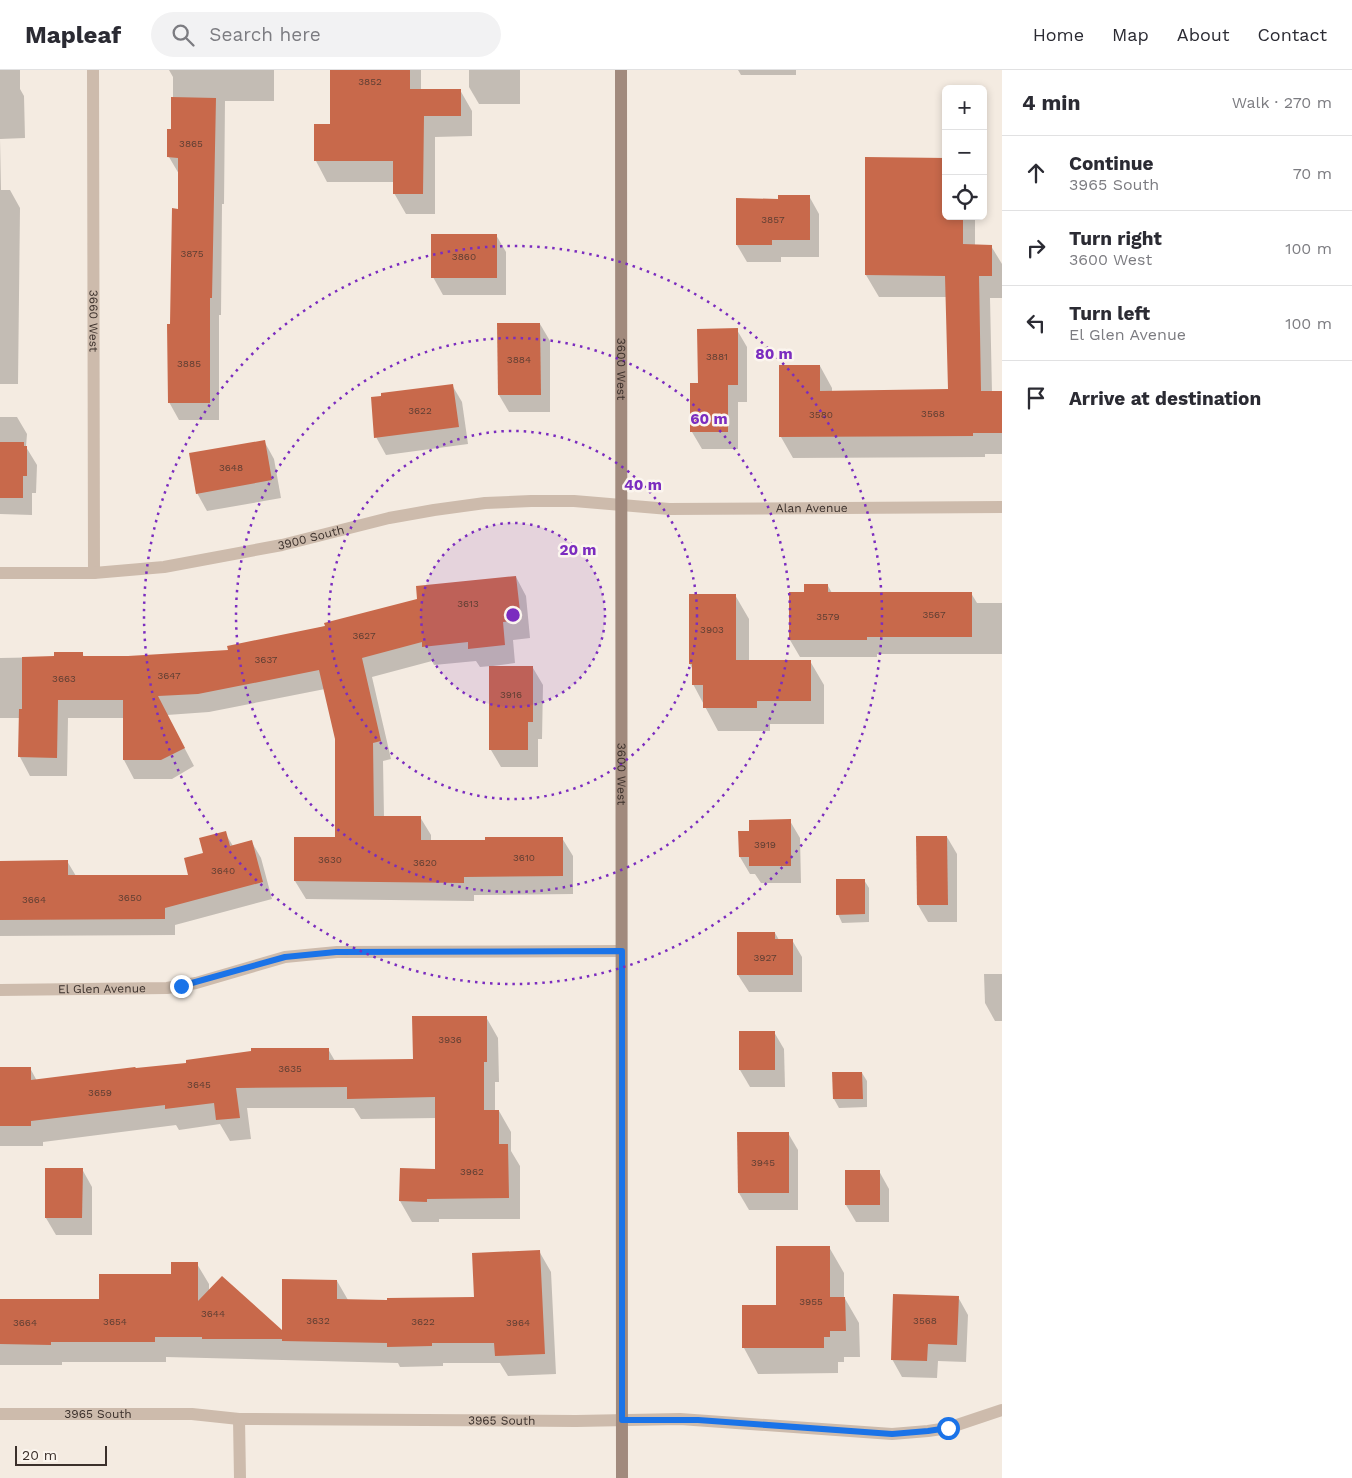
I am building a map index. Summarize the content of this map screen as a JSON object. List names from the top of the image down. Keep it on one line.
{"streets":{"street":["3660 West","3600 West","Alan Avenue","3900 South","El Glen Avenue","3965 South"]},"crossings":[["3660 West","3900 South"],["3600 West","Alan Avenue"],["3600 West","3900 South"],["3600 West","El Glen Avenue"],["3600 West","3965 South"],["Alan Avenue","3900 South"]],"house_numbers":["3852","3865","3857","3875","3860","3881","3884","3885","3622","3568","3580","3648","3613","3567","3579","3903","3627","3637","3647","3663","3916","3919","3610","3630","3620","3640","3650","3664","3927","3936","3635","3645","3659","3945","3962","3955","3644","3632","3568","3654","3622","3664","3964"],"scale_bar":"20 m","page":{"header":"Mapleaf","search":"Search here","nav":["Home","Map","About","Contact"],"heading":["4 min","Walk · 270 m"],"map_buttons":["+","−"],"list":[["Continue","3965 South","70 m"],["Turn right","3600 West","100 m"],["Turn left","El Glen Avenue","100 m"],"Arrive at destination"],"scale":"20 m"},"rings":["80 m","60 m","40 m","20 m"]}
